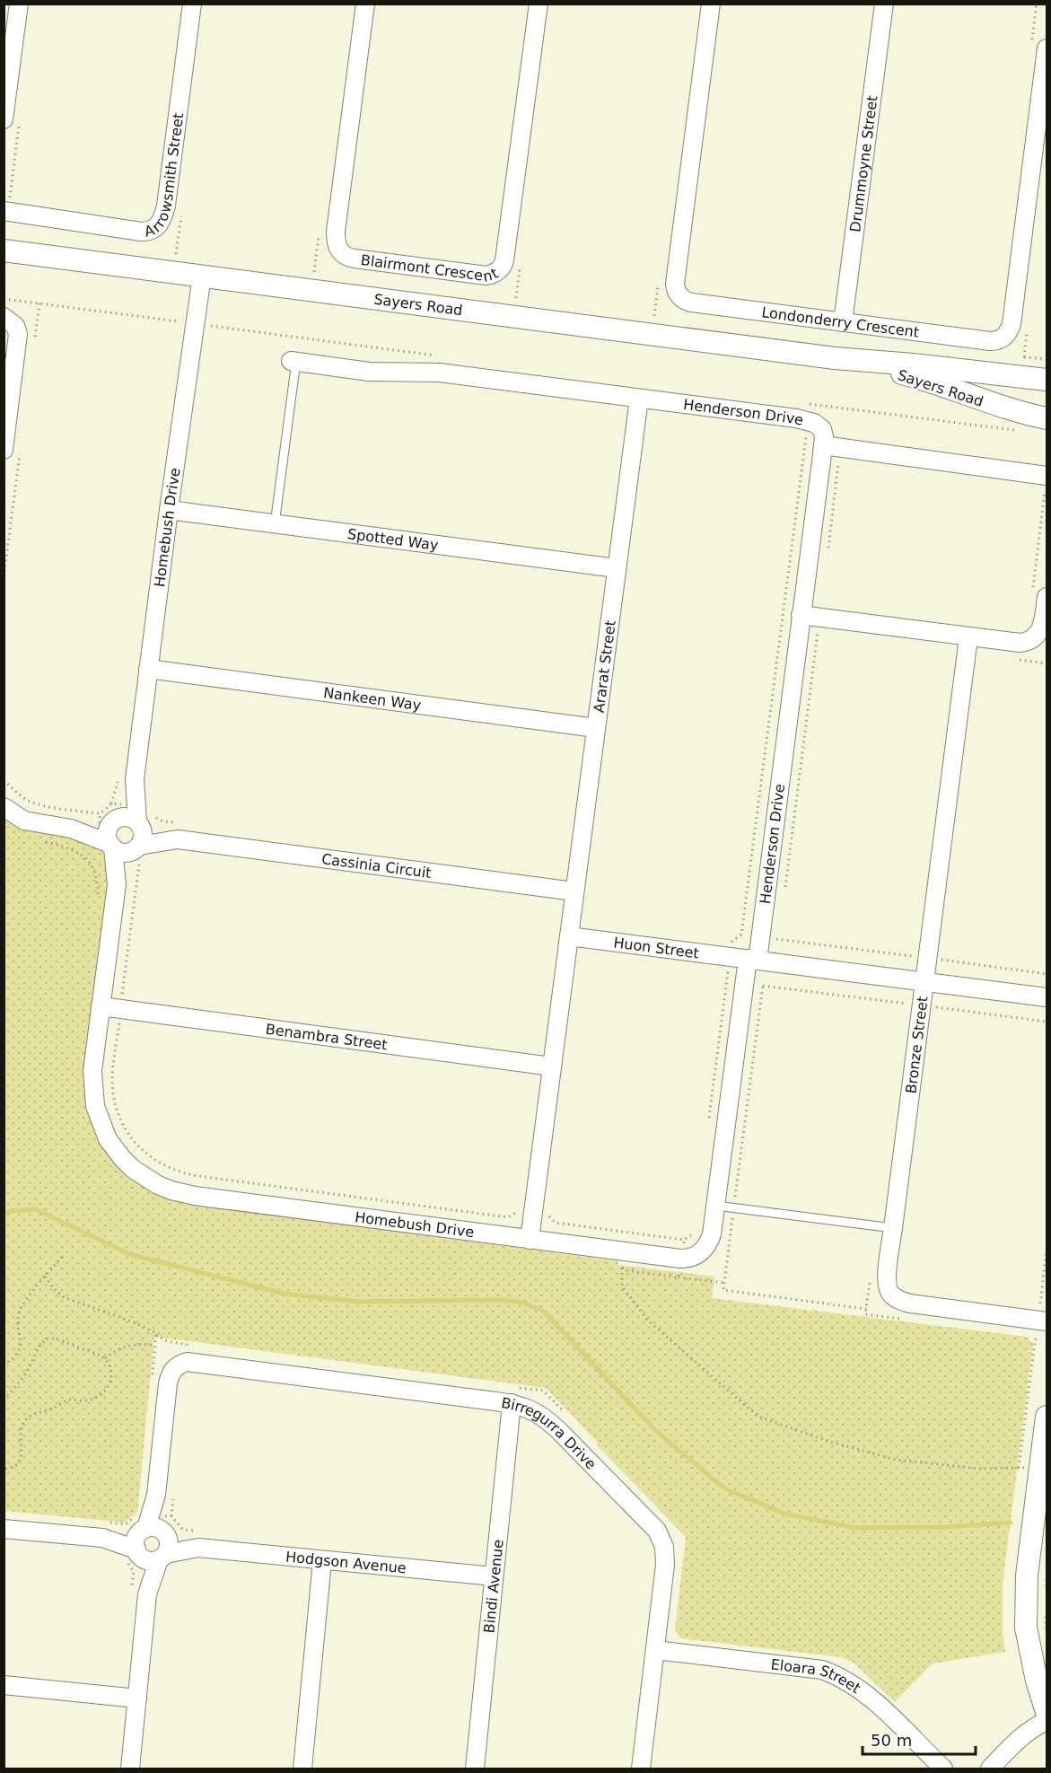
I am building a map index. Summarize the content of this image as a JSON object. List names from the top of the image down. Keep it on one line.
{"streets":{"street":["Drummoyne Street","Arrowsmith Street","Blairmont Crescent","Sayers Road","Londonderry Crescent","Henderson Drive","Homebush Drive","Spotted Way","Ararat Street","Nankeen Way","Cassinia Circuit","Huon Street","Benambra Street","Bronze Street","Birregurra Drive","Hodgson Avenue","Bindi Avenue","Eloara Street"]},"crossings":[["Drummoyne Street","Londonderry Crescent"],["Sayers Road","Homebush Drive"],["Henderson Drive","Homebush Drive"],["Henderson Drive","Ararat Street"],["Henderson Drive","Huon Street"],["Homebush Drive","Spotted Way"],["Homebush Drive","Nankeen Way"],["Homebush Drive","Cassinia Circuit"],["Homebush Drive","Huon Street"],["Homebush Drive","Benambra Street"],["Spotted Way","Ararat Street"],["Ararat Street","Nankeen Way"],["Ararat Street","Cassinia Circuit"],["Ararat Street","Huon Street"],["Huon Street","Bronze Street"],["Birregurra Drive","Bindi Avenue"],["Birregurra Drive","Eloara Street"],["Hodgson Avenue","Bindi Avenue"]],"scale_bar":"50 m"}
